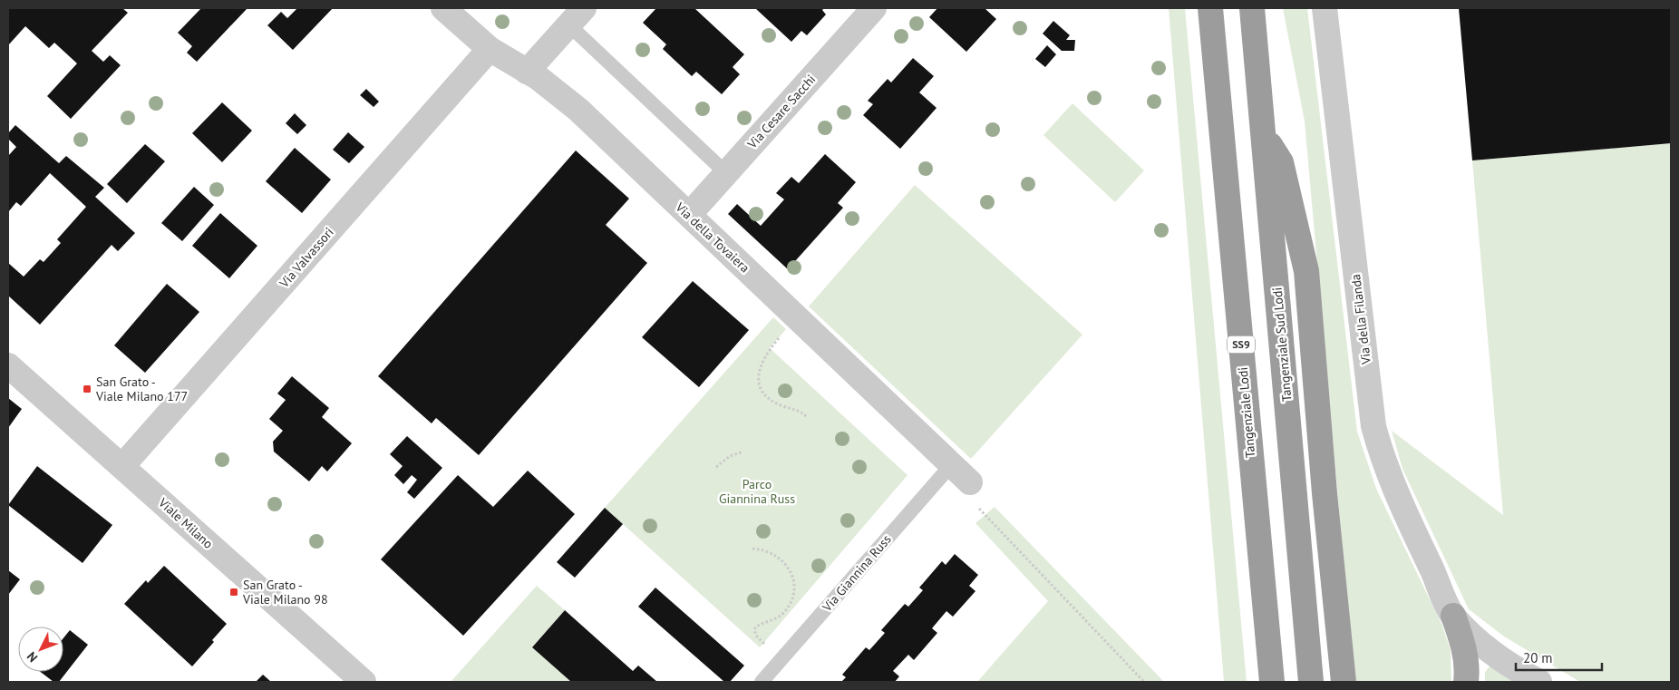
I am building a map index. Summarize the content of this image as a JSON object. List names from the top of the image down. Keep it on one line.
{"streets":{"highway":["SS9","Tangenziale Sud Lodi","Tangenziale Lodi"],"street":["Via Cesare Sacchi","Via della Tovaiera","Via Valvassori","Via della Filanda","Viale Milano"],"lane":["Via Giannina Russ"]},"crossings":[["Via Cesare Sacchi","Via della Tovaiera"],["Via della Tovaiera","Via Valvassori"],["Via della Tovaiera","Via Giannina Russ"],["Via Valvassori","Viale Milano"]],"parks":["Parco Giannina Russ"],"places":{"transit":["San Grato - Viale Milano 177","San Grato - Viale Milano 98"]},"scale_bar":"20 m","north":"bottom left"}
